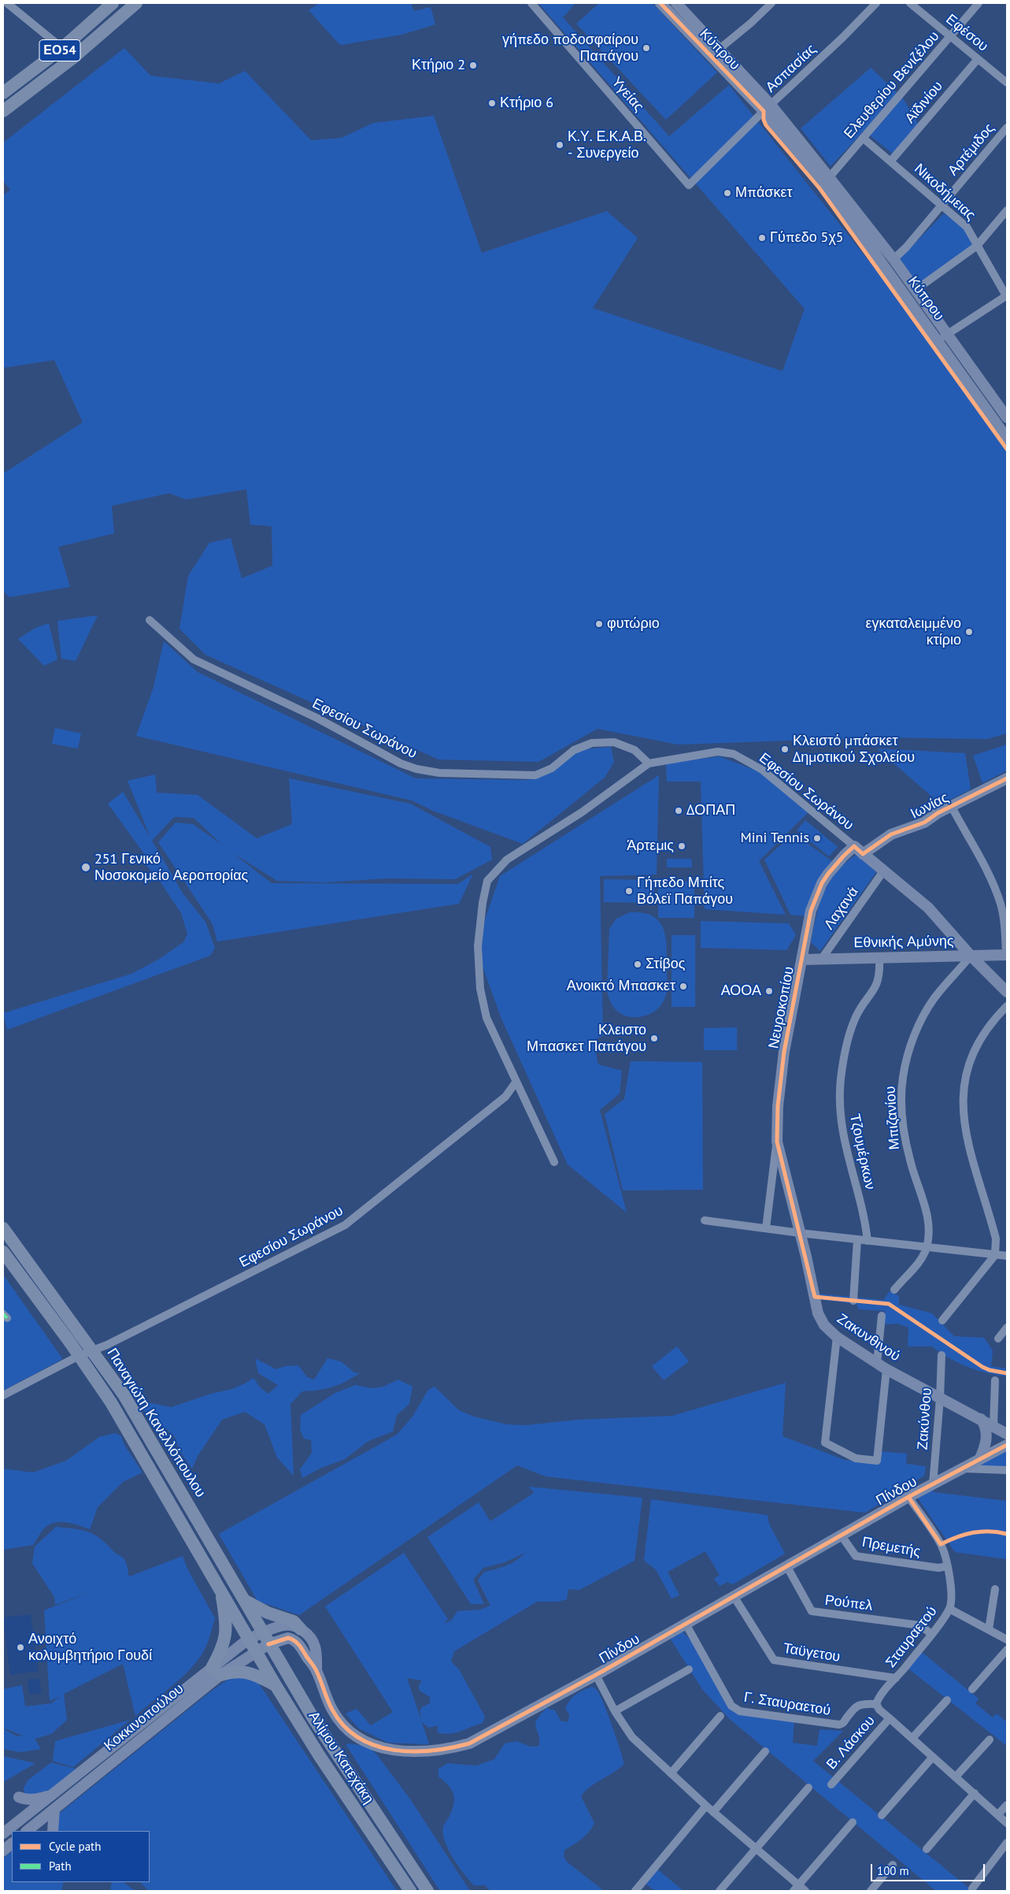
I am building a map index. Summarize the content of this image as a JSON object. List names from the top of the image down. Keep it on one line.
{"streets":{"main road":["ΕΟ54","Παναγιώτη Κανελλόπουλου","Αλίμου Κατεχάκη"],"street":["Εφέσου","Κύπρου","Ασπασίας","Ελευθερίου Βενιζέλου","Υγείας","Αϊδινίου","Αρτέμιδος","Νικοδήμειας","Εφεσίου Σωράνου","Ιωνίας","Λαχανά","Εθνικής Αμύνης","Νευροκοπίου","Μπιζανίου","Τζουμέρκων","Ζακυνθινού","Ζακύνθου","Πίνδου","Πρεμετής","Ρούπελ","Σταυραετού","Ταϋγετου","Γ. Σταυραετού","Κοκκινοπούλου","Β. Λάσκου"]},"crossings":[["Εφέσου","Ελευθερίου Βενιζέλου"],["Εφέσου","Αϊδινίου"],["Κύπρου","Ασπασίας"],["Κύπρου","Ελευθερίου Βενιζέλου"],["Κύπρου","Αρτέμιδος"],["Ασπασίας","Υγείας"],["Ελευθερίου Βενιζέλου","Νικοδήμειας"],["Αϊδινίου","Νικοδήμειας"],["Αρτέμιδος","Νικοδήμειας"],["Εφεσίου Σωράνου","Ιωνίας"],["Εφεσίου Σωράνου","Νευροκοπίου"],["Εφεσίου Σωράνου","Παναγιώτη Κανελλόπουλου"],["Ιωνίας","Νευροκοπίου"],["Λαχανά","Εθνικής Αμύνης"],["Εθνικής Αμύνης","Νευροκοπίου"],["Εθνικής Αμύνης","Μπιζανίου"],["Εθνικής Αμύνης","Τζουμέρκων"],["Νευροκοπίου","Ζακυνθινού"],["Ζακυνθινού","Ζακύνθου"],["Ζακύνθου","Πίνδου"],["Παναγιώτη Κανελλόπουλου","Πίνδου"],["Παναγιώτη Κανελλόπουλου","Κοκκινοπούλου"],["Παναγιώτη Κανελλόπουλου","Αλίμου Κατεχάκη"],["Πίνδου","Πρεμετής"],["Πίνδου","Ρούπελ"],["Πίνδου","Σταυραετού"],["Πίνδου","Ταϋγετου"],["Πίνδου","Γ. Σταυραετού"],["Πίνδου","Κοκκινοπούλου"],["Πίνδου","Αλίμου Κατεχάκη"],["Πρεμετής","Σταυραετού"],["Ρούπελ","Σταυραετού"],["Σταυραετού","Ταϋγετου"],["Σταυραετού","Γ. Σταυραετού"],["Σταυραετού","Β. Λάσκου"],["Γ. Σταυραετού","Β. Λάσκου"],["Κοκκινοπούλου","Αλίμου Κατεχάκη"]],"places":["γήπεδο ποδοσφαίρου Παπάγου","Κτήριο 2","Κτήριο 6","Κ.Υ. Ε.Κ.Α.Β. - Συνεργείο","Μπάσκετ","Γύπεδο 5χ5","φυτώριο","εγκαταλειμμένο κτίριο","Κλειστό μπάσκετ Δημοτικού Σχολείου","ΔΟΠΑΠ","Mini Tennis","Άρτεμις","251 Γενικό Νοσοκομείο Αεροπορίας","Γήπεδο Μπίτς Βόλεϊ Παπάγου","Στίβος","Ανοικτό Μπασκετ","ΑΟΟΑ","Κλειστο Μπασκετ Παπάγου","Ανοιχτό κολυμβητήριο Γουδί"],"legend":["Cycle path","Path"],"scale_bar":"100 m"}
